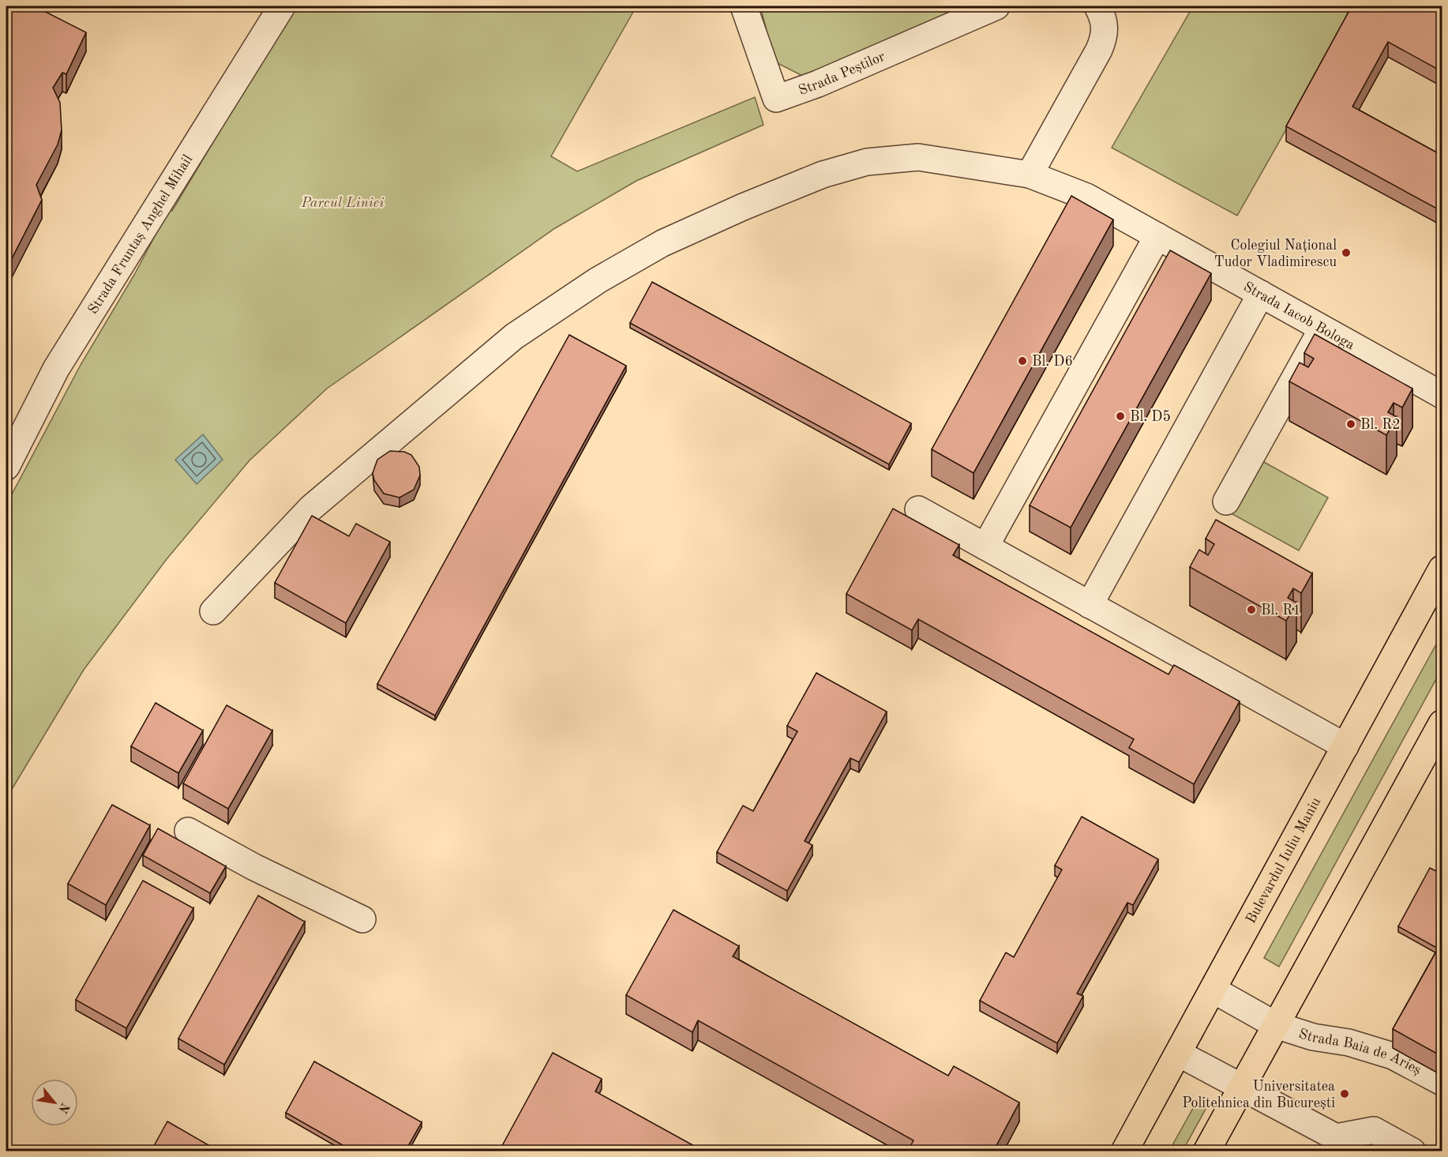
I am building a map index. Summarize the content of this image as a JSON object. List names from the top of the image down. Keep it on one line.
{"streets":{"main road":["Bulevardul Iuliu Maniu"],"street":["Strada Peștilor","Strada Fruntaș Anghel Mihail","Strada Iacob Bologa","Strada Baia de Arieș"]},"crossings":[["Bulevardul Iuliu Maniu","Strada Baia de Arieș"]],"parks":["Parcul Liniei"],"places":["Colegiul Național Tudor Vladimirescu","Bl. D6","Bl. D5","Bl. R2","Bl. R1","Universitatea Politehnica din București"],"north":"bottom right"}
